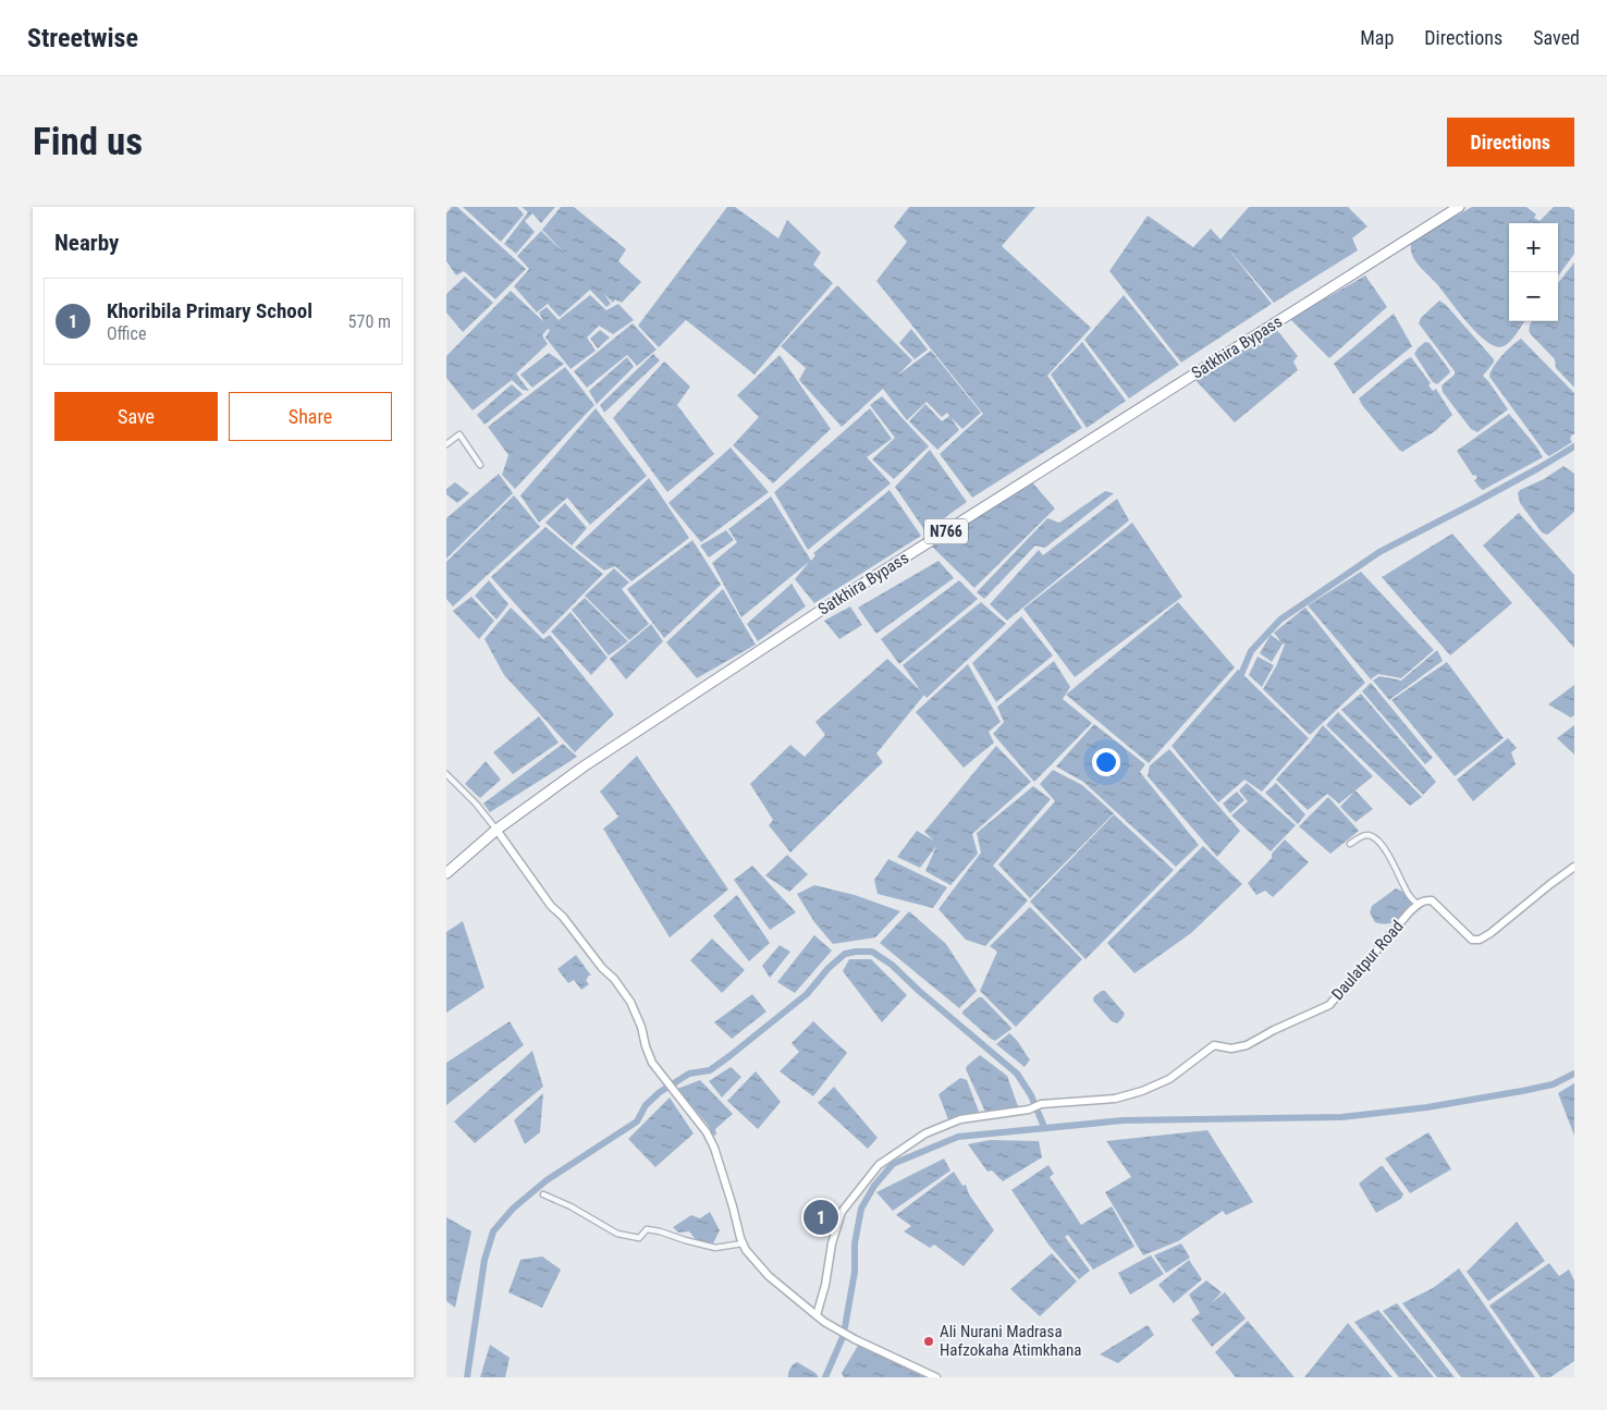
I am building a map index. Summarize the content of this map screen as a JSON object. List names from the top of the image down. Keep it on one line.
{"streets":{"highway":["Satkhira Bypass","N766"],"street":["Daulatpur Road"]},"places":["Ali Nurani Madrasa Hafzokaha Atimkhana"],"page":{"header":"Streetwise","nav":["Map","Directions","Saved"],"buttons":["Directions",["Save","Share"]],"title":"Find us","heading":"Nearby","map_buttons":["+","−"],"list":[{"mark":"1","name":"Khoribila Primary School","note":"Office","value":"570 m"}],"pins":"1"}}
